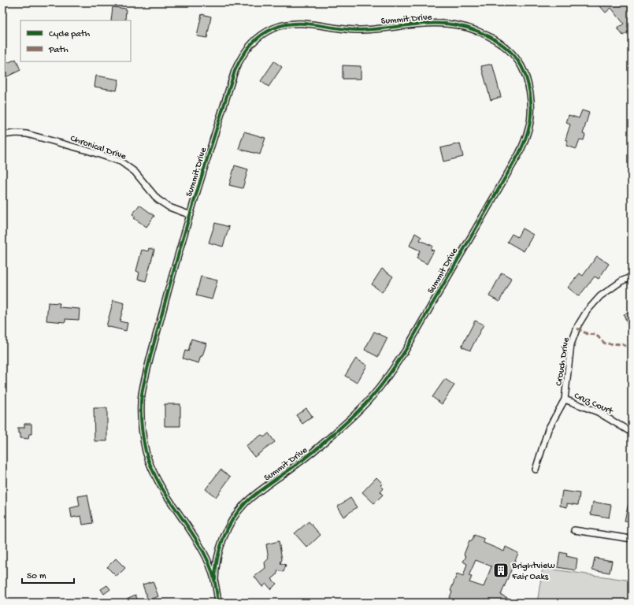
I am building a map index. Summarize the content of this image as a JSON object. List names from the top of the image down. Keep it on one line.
{"streets":{"street":["Summit Drive","Chronical Drive","Crouch Drive","Cruz Court"]},"crossings":[["Summit Drive","Chronical Drive"],["Crouch Drive","Cruz Court"]],"places":{"building":["Brightview Fair Oaks"]},"legend":["Cycle path","Path"],"scale_bar":"50 m"}
